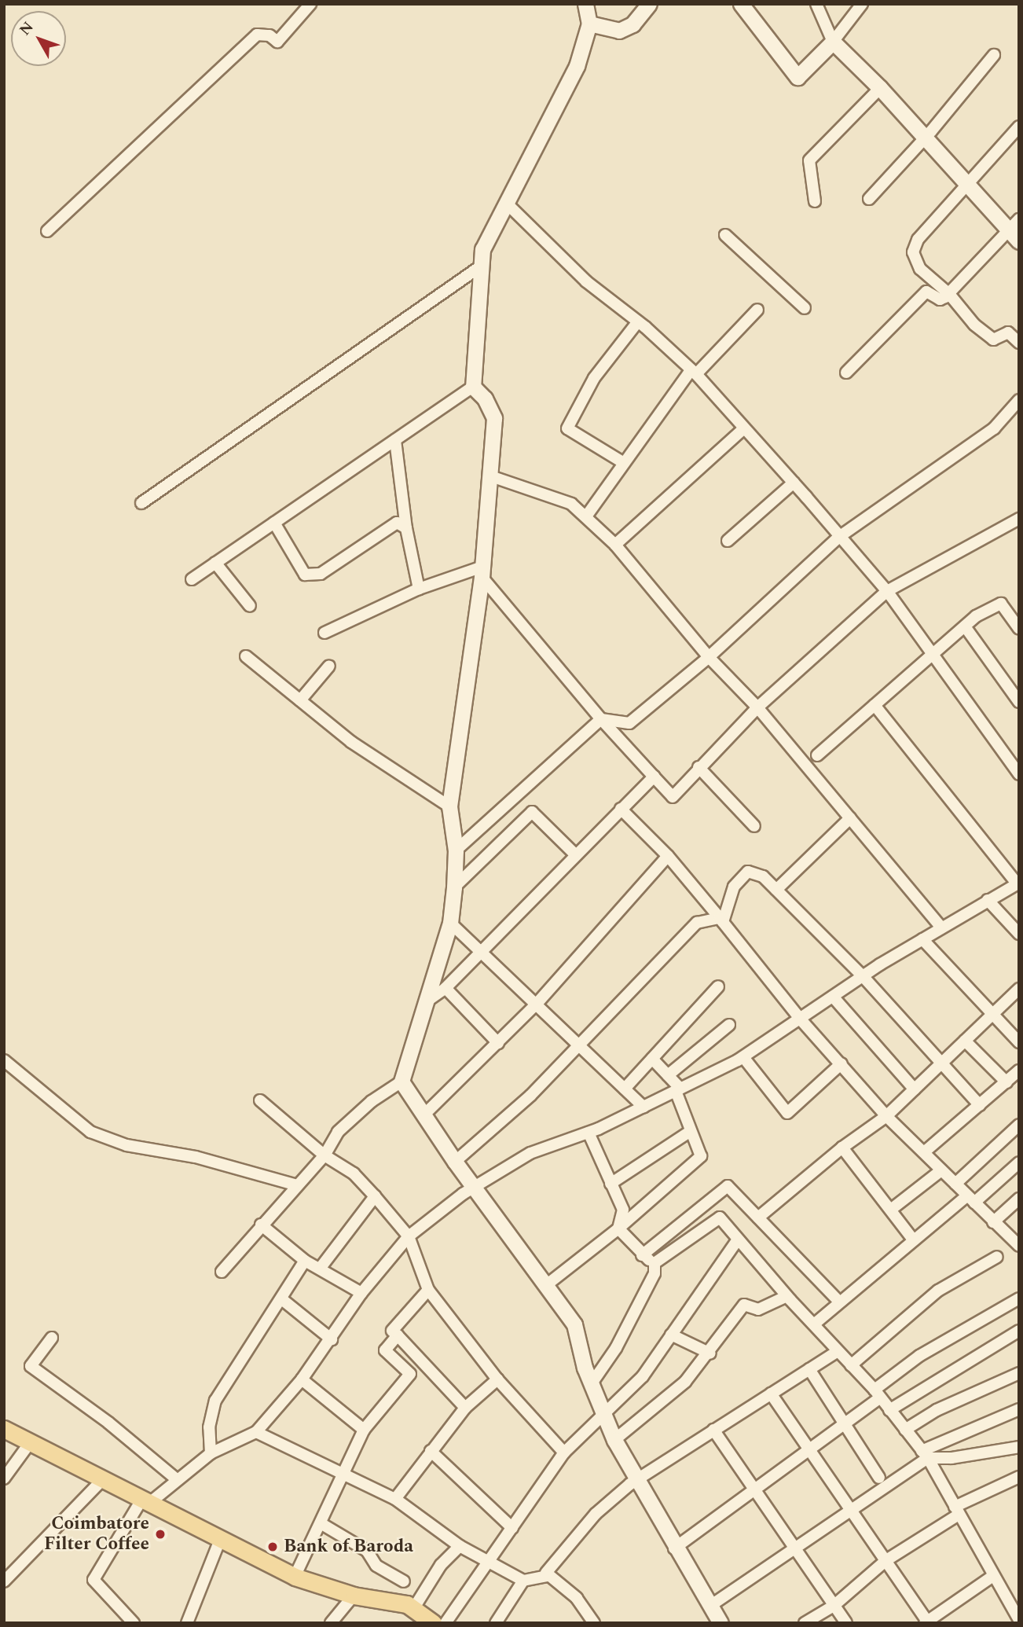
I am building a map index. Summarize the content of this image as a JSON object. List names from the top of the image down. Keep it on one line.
{"places":["Coimbatore Filter Coffee","Bank of Baroda"],"north":"top left"}
